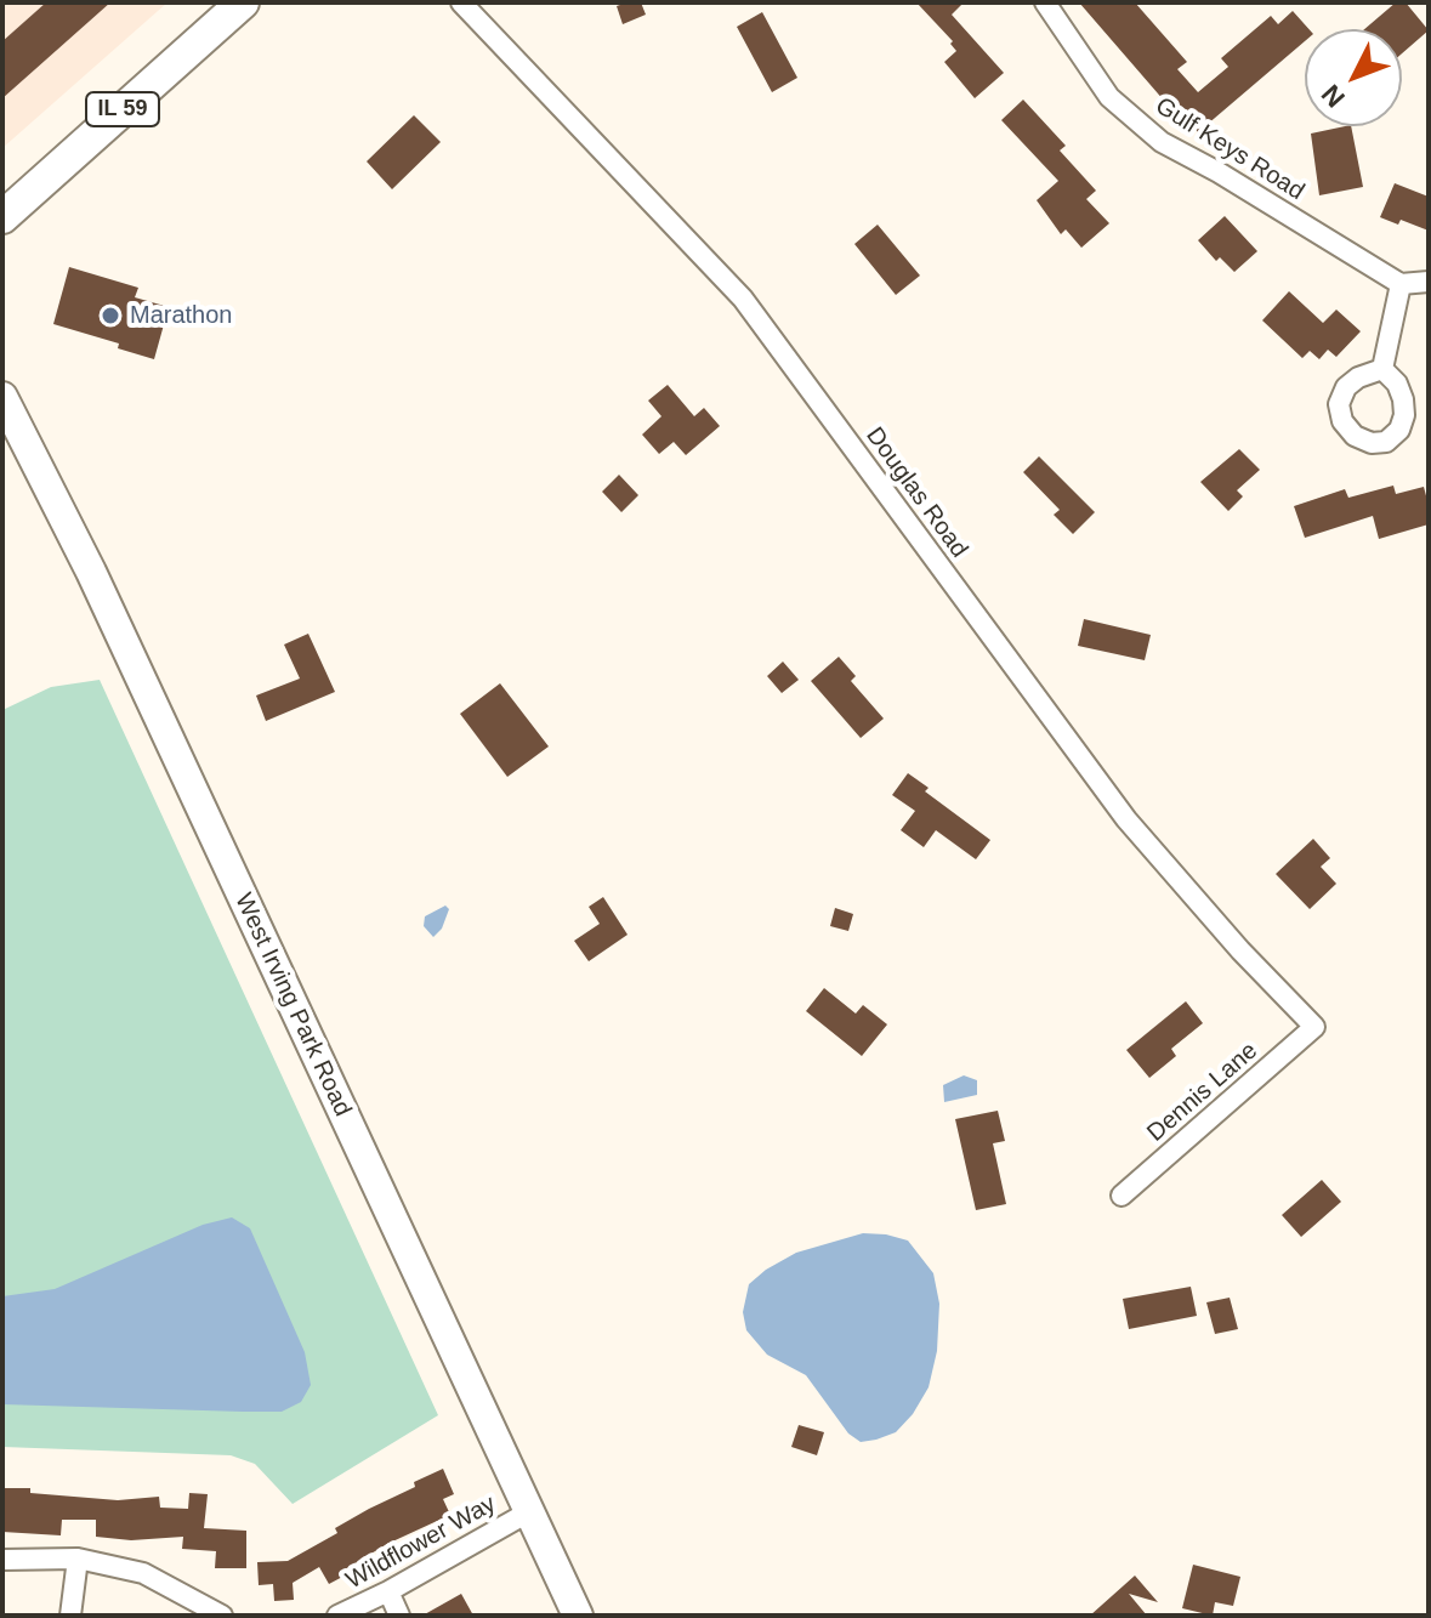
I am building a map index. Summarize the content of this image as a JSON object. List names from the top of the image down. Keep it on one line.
{"streets":{"main road":["IL 59","West Irving Park Road"],"street":["Gulf Keys Road","Douglas Road","Dennis Lane","Wildflower Way"]},"crossings":[["Douglas Road","Dennis Lane"],["West Irving Park Road","Wildflower Way"]],"places":["Marathon"],"north":"bottom left"}
